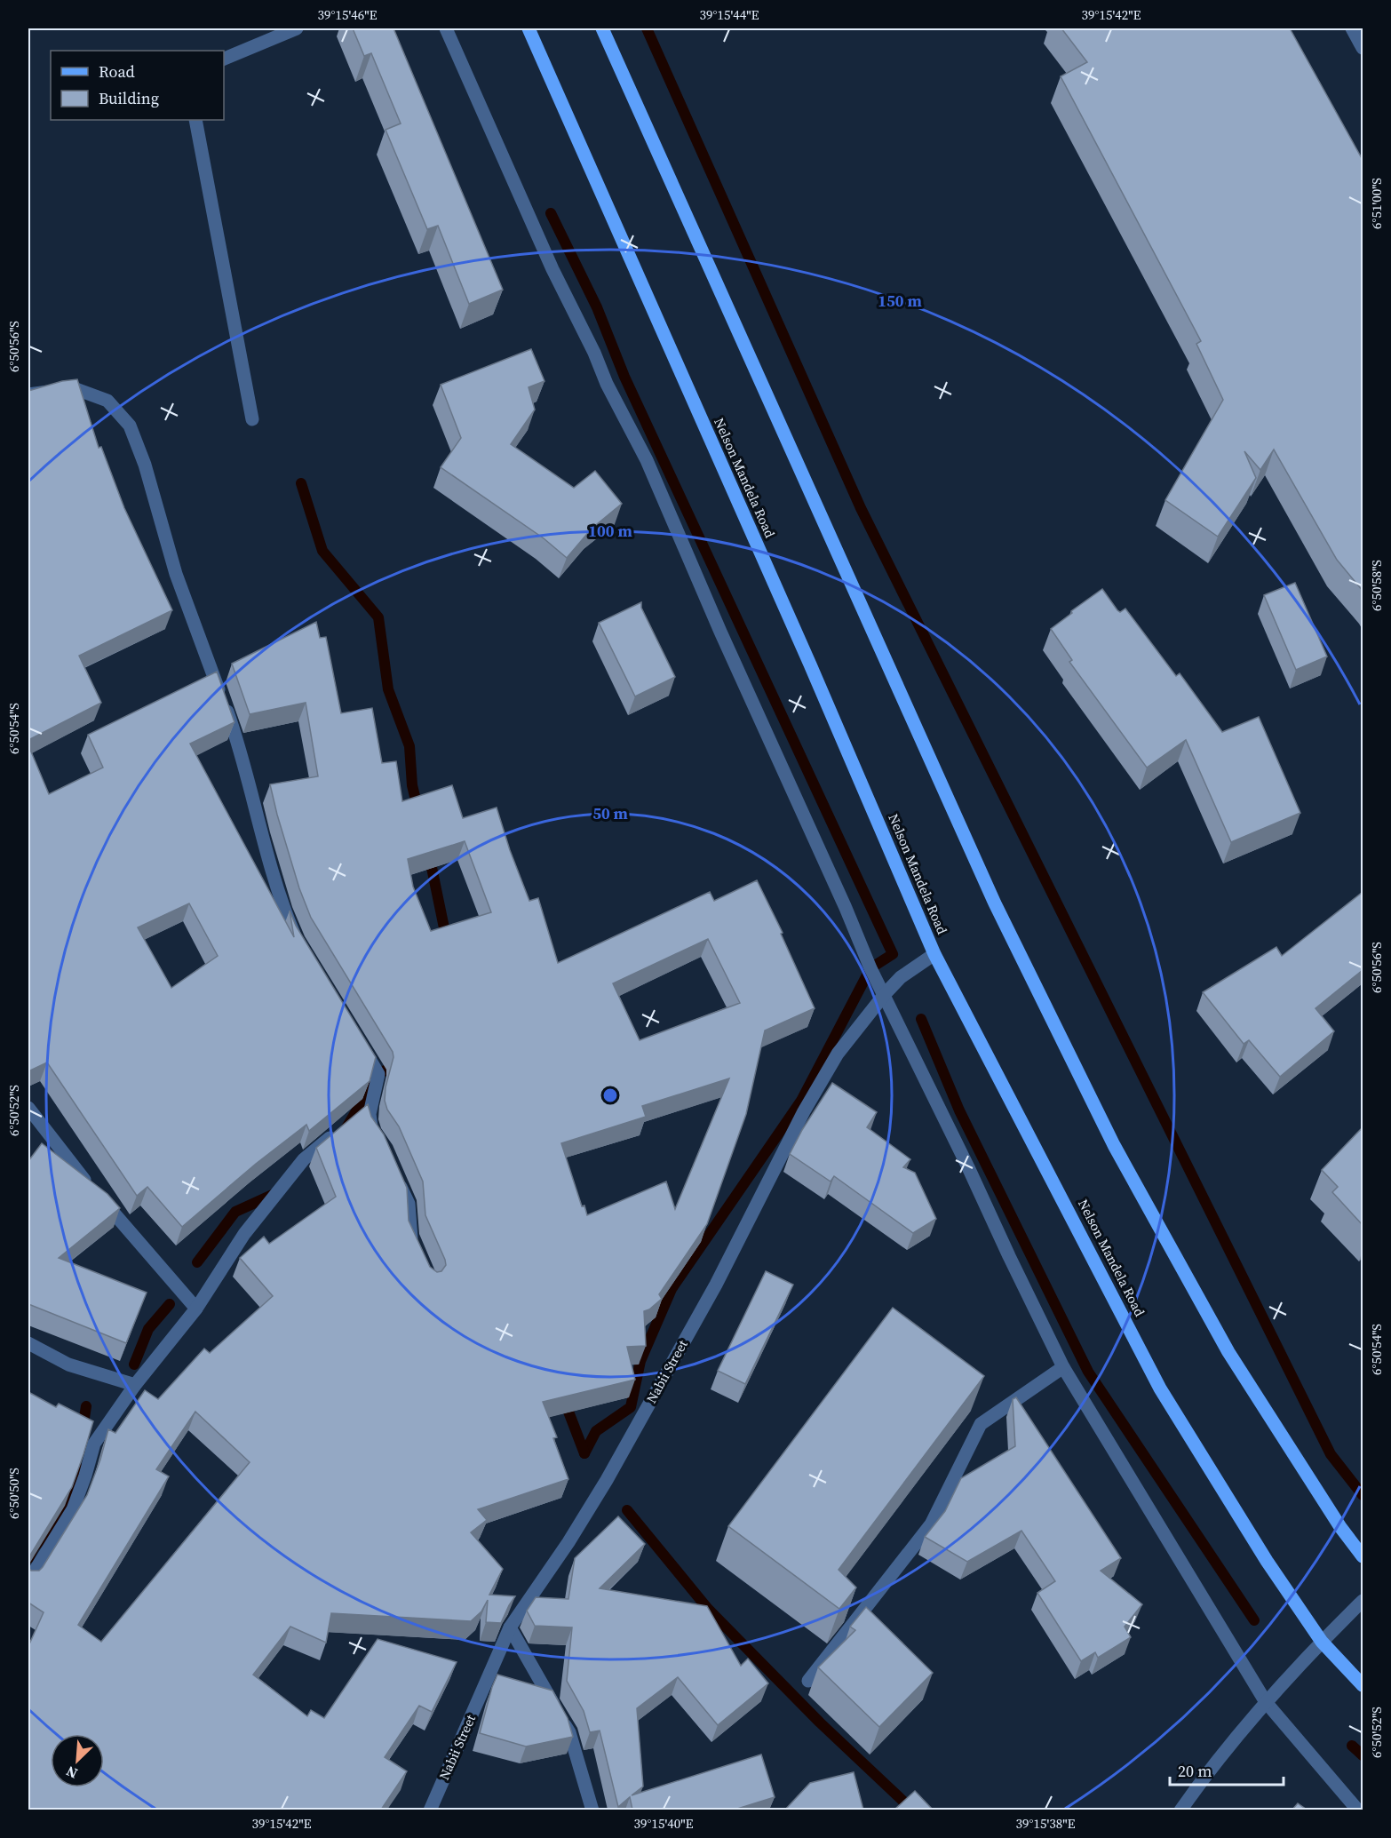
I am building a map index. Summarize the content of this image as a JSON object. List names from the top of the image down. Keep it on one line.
{"streets":{"main road":["Nelson Mandela Road"],"street":["Nabii Street"]},"crossings":[["Nelson Mandela Road","Nabii Street"]],"legend":["Road","Building"],"scale_bar":"20 m","north":"bottom left","coordinates":["39°15'46\"E","39°15'44\"E","39°15'42\"E","6°51'00\"S","6°50'56\"S","6°50'58\"S","6°50'54\"S","6°50'52\"S","6°50'50\"S","39°15'40\"E","39°15'38\"E"],"rings":["150 m","100 m","50 m"]}
